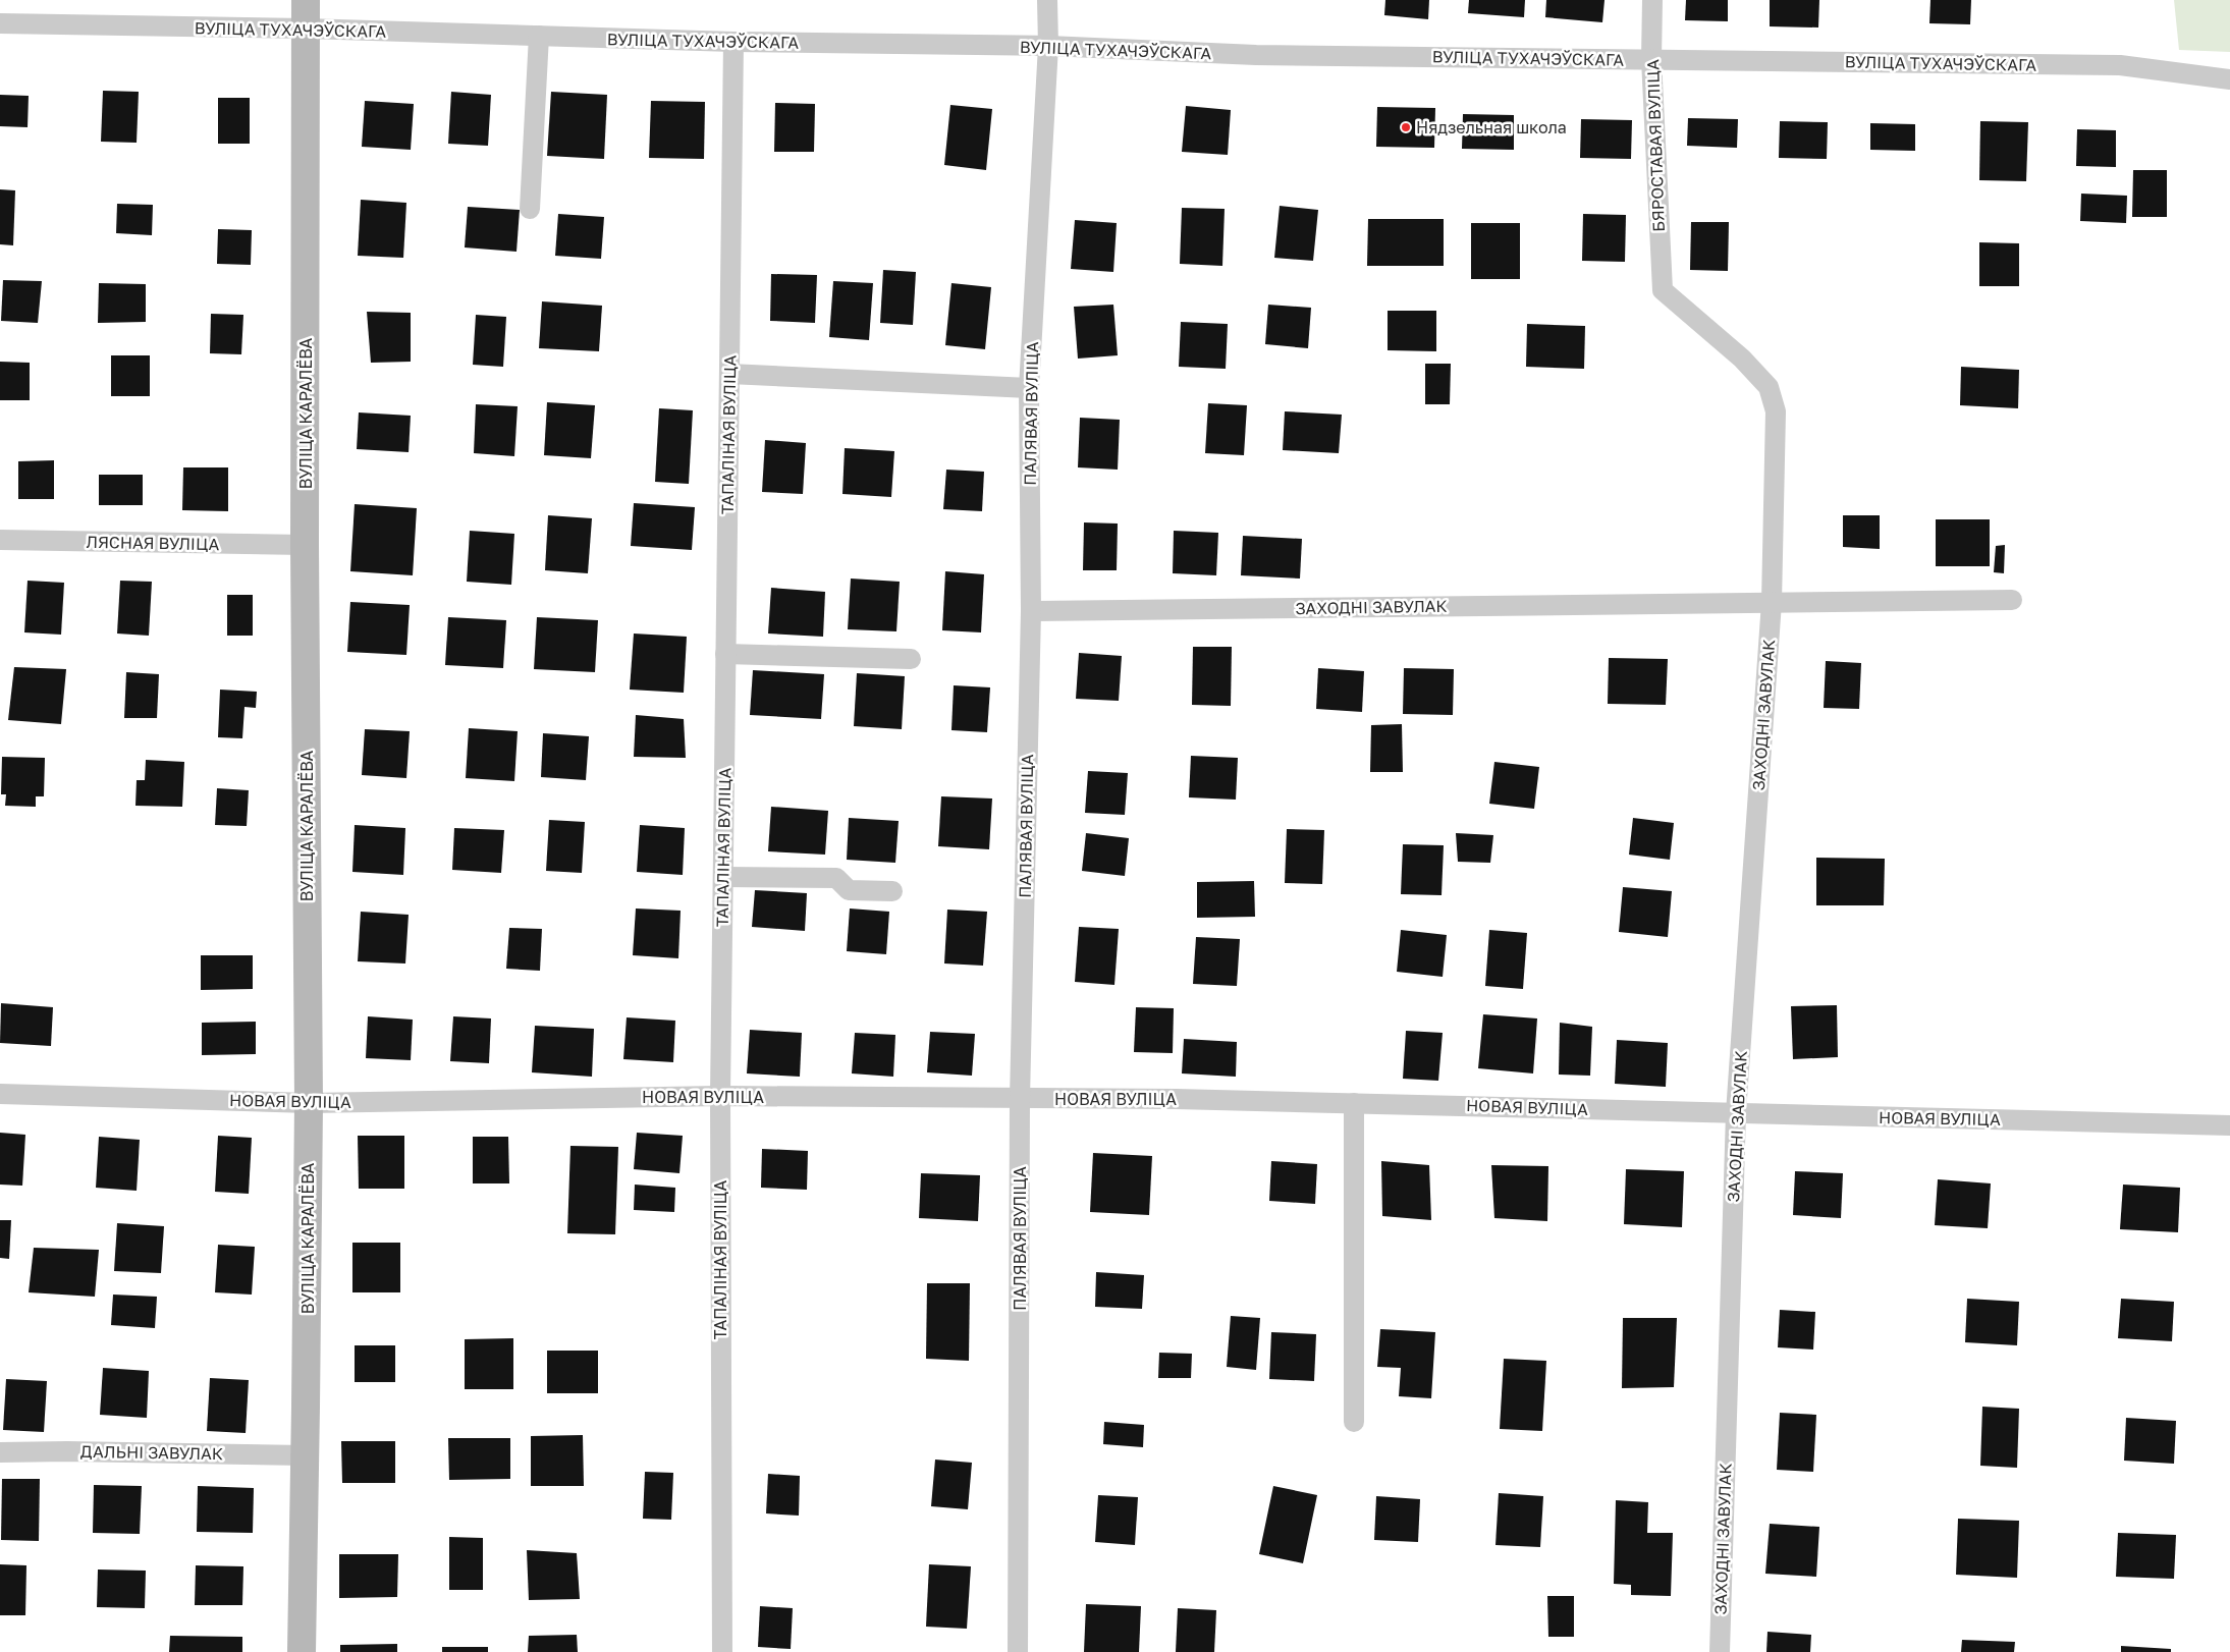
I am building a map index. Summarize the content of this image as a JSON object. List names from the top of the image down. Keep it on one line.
{"streets":{"main road":["ВУЛІЦА КАРАЛЁВА"],"street":["ВУЛІЦА ТУХАЧЭЎСКАГА","БЯРОСТАВАЯ ВУЛІЦА","ПАЛЯВАЯ ВУЛІЦА","ТАПАЛІНАЯ ВУЛІЦА","ЛЯСНАЯ ВУЛІЦА","ЗАХОДНІ ЗАВУЛАК","НОВАЯ ВУЛІЦА","ДАЛЬНІ ЗАВУЛАК"]},"crossings":[["ВУЛІЦА ТУХАЧЭЎСКАГА","БЯРОСТАВАЯ ВУЛІЦА"],["ВУЛІЦА ТУХАЧЭЎСКАГА","ВУЛІЦА КАРАЛЁВА"],["ВУЛІЦА ТУХАЧЭЎСКАГА","ПАЛЯВАЯ ВУЛІЦА"],["ВУЛІЦА ТУХАЧЭЎСКАГА","ТАПАЛІНАЯ ВУЛІЦА"],["БЯРОСТАВАЯ ВУЛІЦА","ЗАХОДНІ ЗАВУЛАК"],["ВУЛІЦА КАРАЛЁВА","ЛЯСНАЯ ВУЛІЦА"],["ВУЛІЦА КАРАЛЁВА","НОВАЯ ВУЛІЦА"],["ВУЛІЦА КАРАЛЁВА","ДАЛЬНІ ЗАВУЛАК"],["ПАЛЯВАЯ ВУЛІЦА","ЗАХОДНІ ЗАВУЛАК"],["ПАЛЯВАЯ ВУЛІЦА","НОВАЯ ВУЛІЦА"],["ТАПАЛІНАЯ ВУЛІЦА","НОВАЯ ВУЛІЦА"],["ЗАХОДНІ ЗАВУЛАК","НОВАЯ ВУЛІЦА"]],"places":["Нядзельная школа"]}
